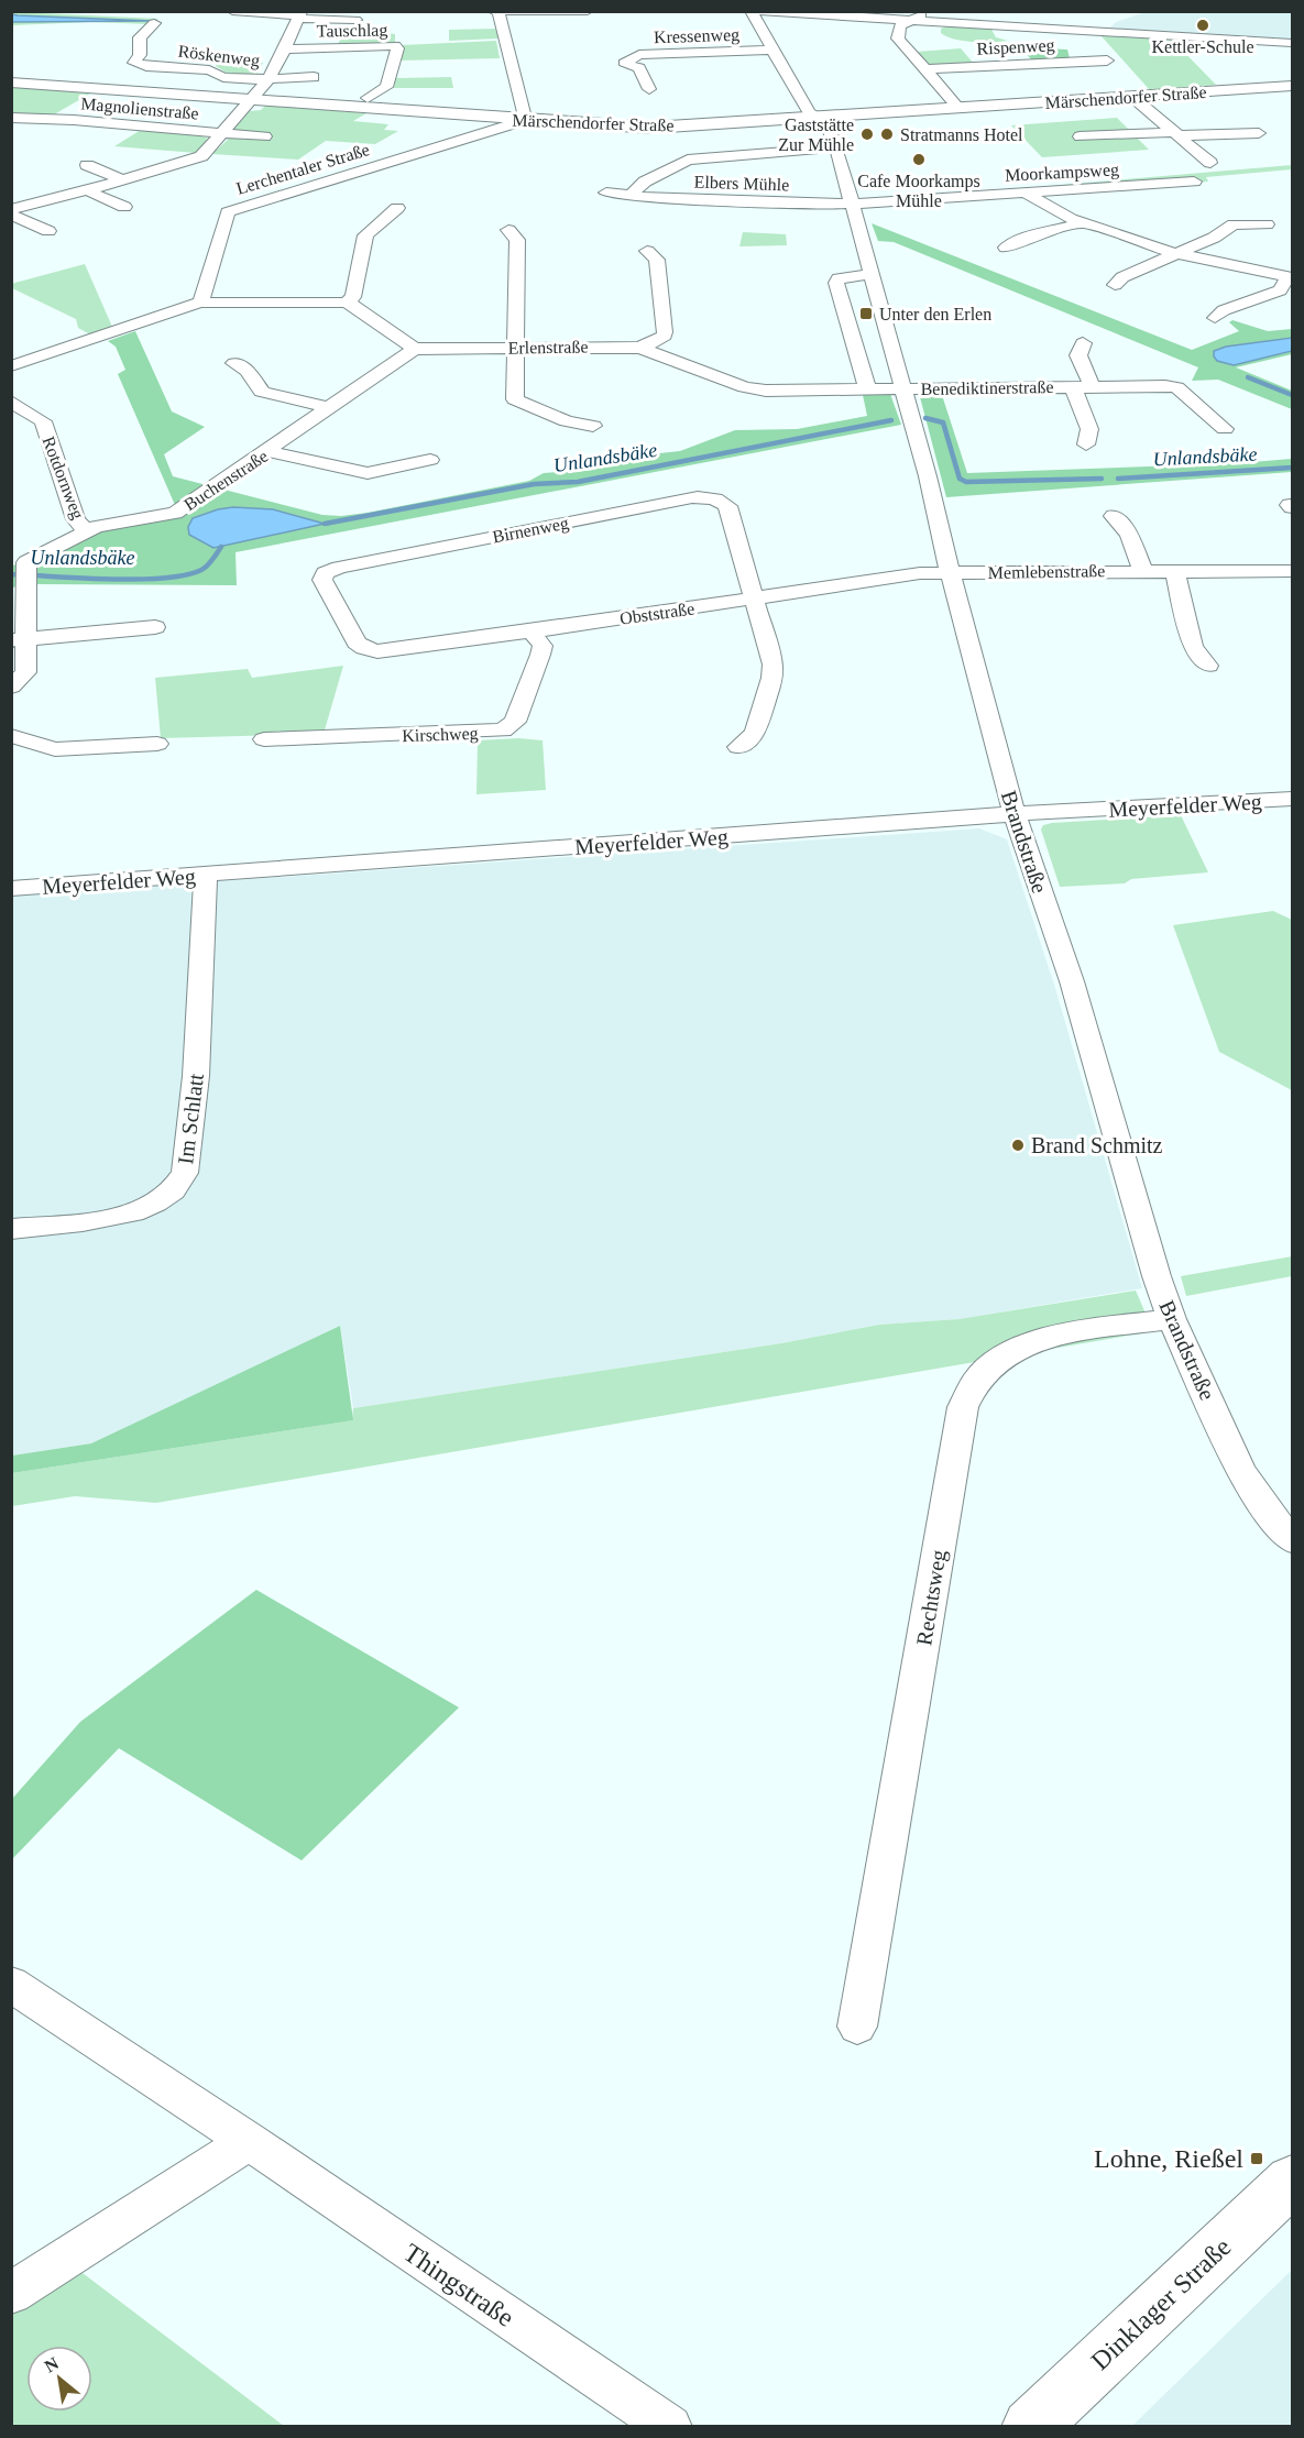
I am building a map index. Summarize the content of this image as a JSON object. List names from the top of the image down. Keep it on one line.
{"streets":{"main road":["Dinklager Straße"],"street":["Tauschlag","Kressenweg","Rispenweg","Röskenweg","Märschendorfer Straße","Magnolienstraße","Lerchentaler Straße","Moorkampsweg","Elbers Mühle","Erlenstraße","Benediktinerstraße","Rotdornweg","Buchenstraße","Birnenweg","Memlebenstraße","Obststraße","Kirschweg","Meyerfelder Weg","Brandstraße","Im Schlatt","Rechtsweg","Thingstraße"]},"crossings":[["Märschendorfer Straße","Lerchentaler Straße"],["Märschendorfer Straße","Brandstraße"],["Moorkampsweg","Elbers Mühle"],["Moorkampsweg","Brandstraße"],["Elbers Mühle","Brandstraße"],["Erlenstraße","Benediktinerstraße"],["Erlenstraße","Buchenstraße"],["Erlenstraße","Brandstraße"],["Benediktinerstraße","Brandstraße"],["Rotdornweg","Buchenstraße"],["Birnenweg","Obststraße"],["Memlebenstraße","Obststraße"],["Memlebenstraße","Brandstraße"],["Obststraße","Kirschweg"],["Obststraße","Brandstraße"],["Meyerfelder Weg","Brandstraße"],["Meyerfelder Weg","Im Schlatt"],["Brandstraße","Rechtsweg"]],"water":["Unlandsbäke"],"places":{"other":["Kettler-Schule","Gaststätte Zur Mühle","Stratmanns Hotel","Cafe Moorkamps Mühle","Brand Schmitz"],"transit":["Unter den Erlen","Lohne, Rießel"]},"north":"top left"}
